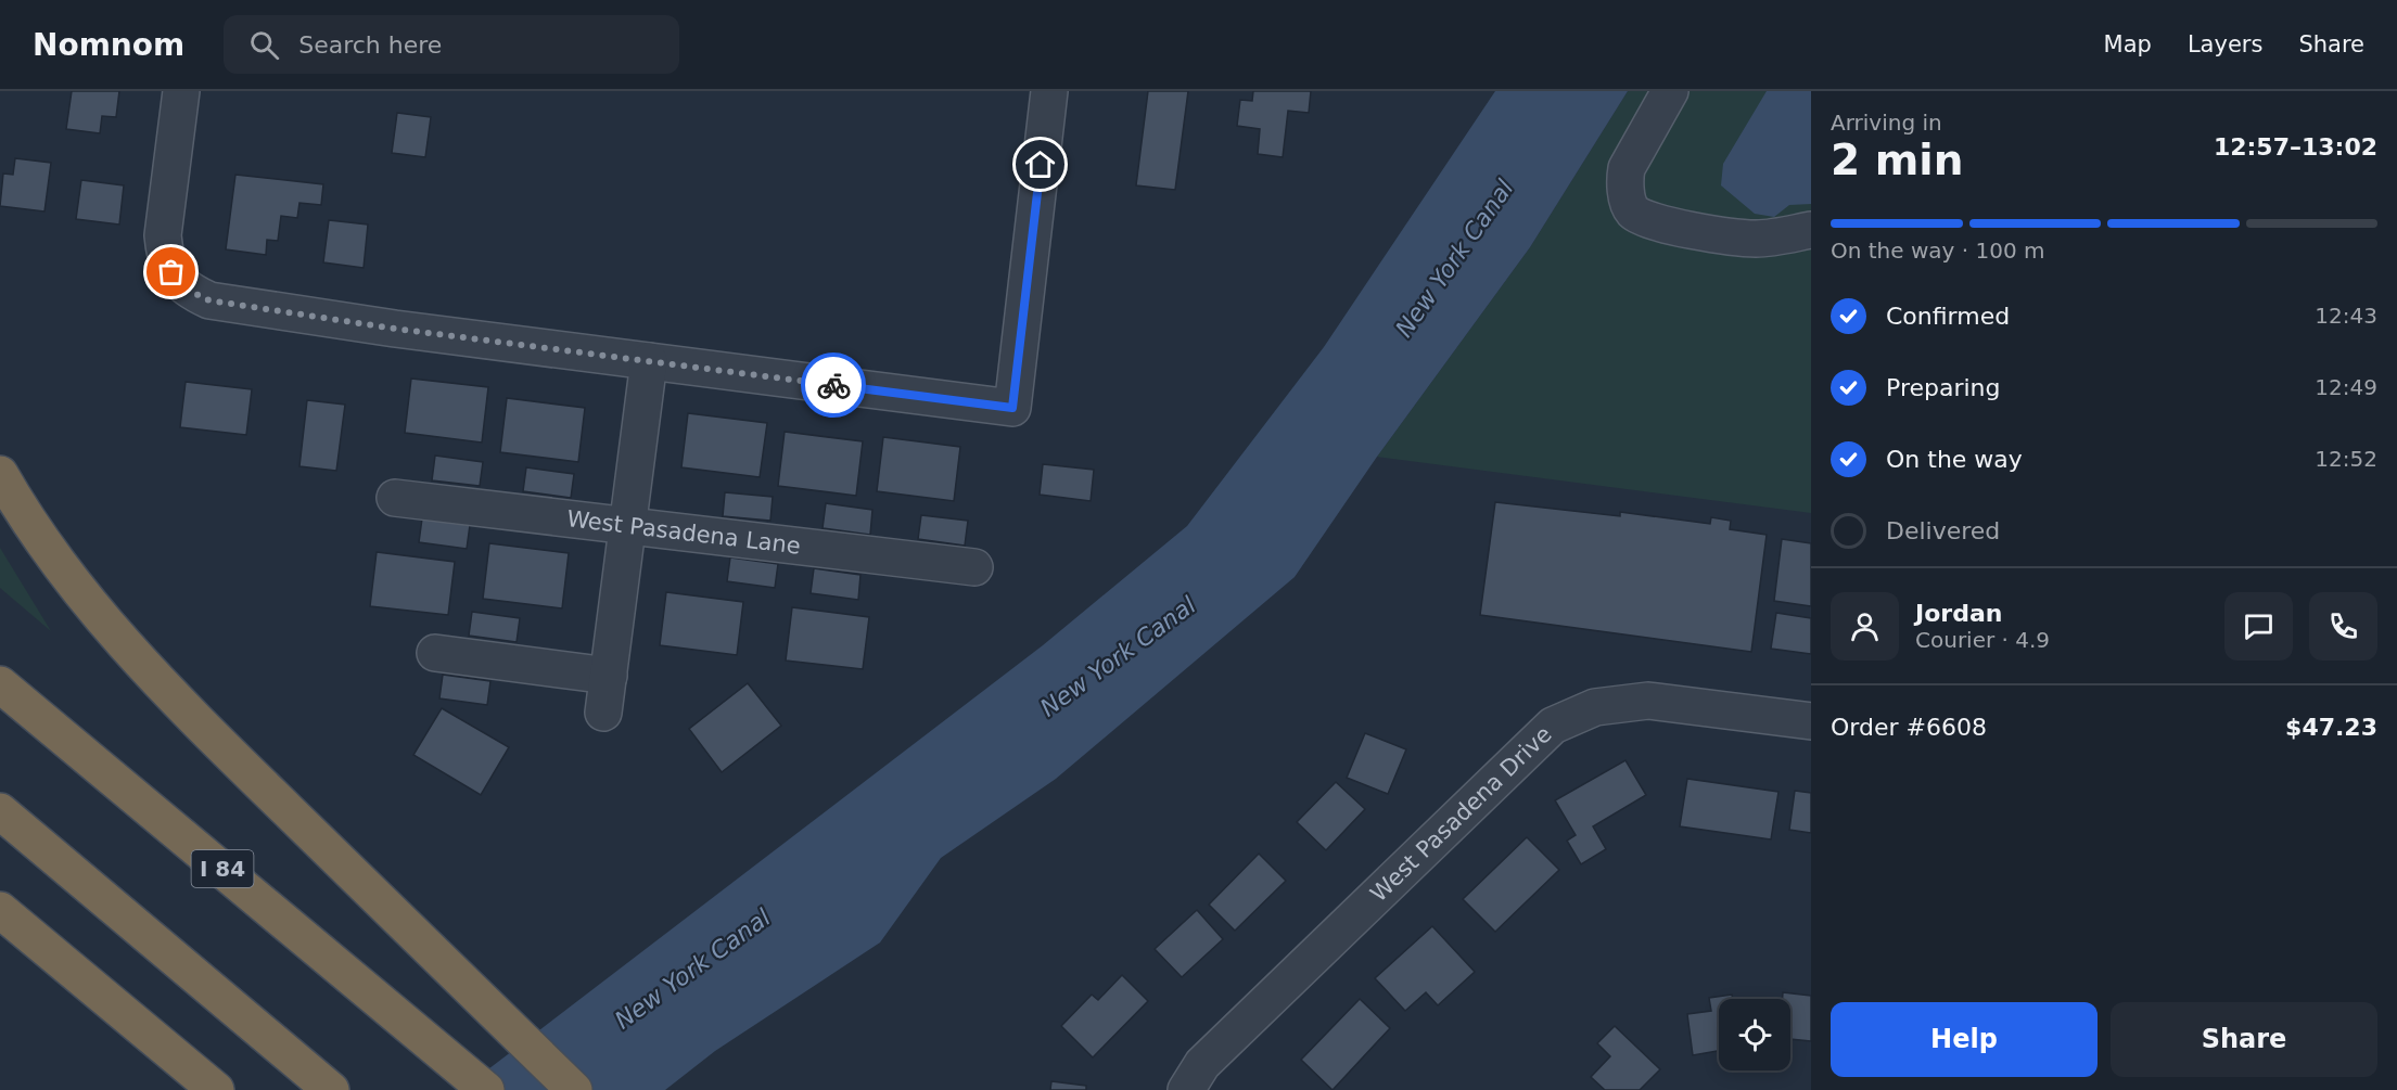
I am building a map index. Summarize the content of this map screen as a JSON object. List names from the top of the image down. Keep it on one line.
{"streets":{"highway":["I 84"],"street":["West Pasadena Lane","West Pasadena Drive"]},"water":["New York Canal"],"page":{"header":"Nomnom","search":"Search here","nav":["Map","Layers","Share"],"heading":["2 min","Arriving in","12:57–13:02"],"panel":["Jordan","Courier · 4.9","Order #6608","$47.23"],"bar":"On the way · 100 m","list":[["Confirmed","12:43"],["Preparing","12:49"],["On the way","12:52"],"Delivered"],"buttons":["Help","Share"]}}
